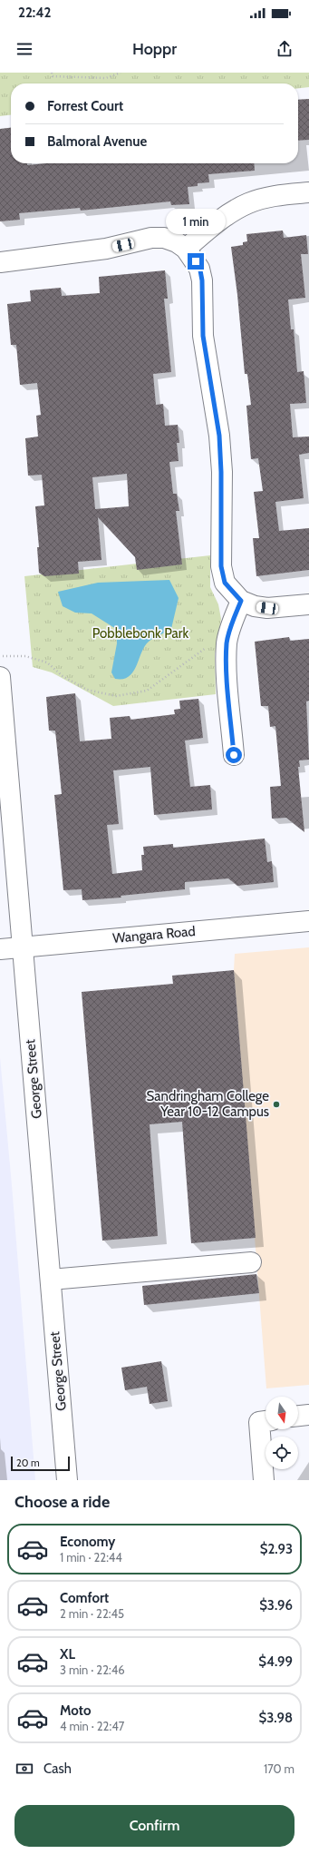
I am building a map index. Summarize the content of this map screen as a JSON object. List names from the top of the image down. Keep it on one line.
{"streets":{"street":["Wangara Road","George Street"]},"crossings":[["Wangara Road","George Street"]],"parks":["Pobblebonk Park"],"places":["Sandringham College Year 10-12 Campus"],"scale_bar":"20 m","north":"bottom","page":{"status":"22:42","header":"Hoppr","banner":["Forrest Court","Balmoral Avenue"],"bubble":"1 min","scale":"20 m","heading":"Choose a ride","list":[{"name":"Economy","note":"1 min · 22:44","value":"$2.93"},{"name":"Comfort","note":"2 min · 22:45","value":"$3.96"},{"name":"XL","note":"3 min · 22:46","value":"$4.99"},{"name":"Moto","note":"4 min · 22:47","value":"$3.98"}],"pay":["Cash","170 m"],"buttons":"Confirm"}}
